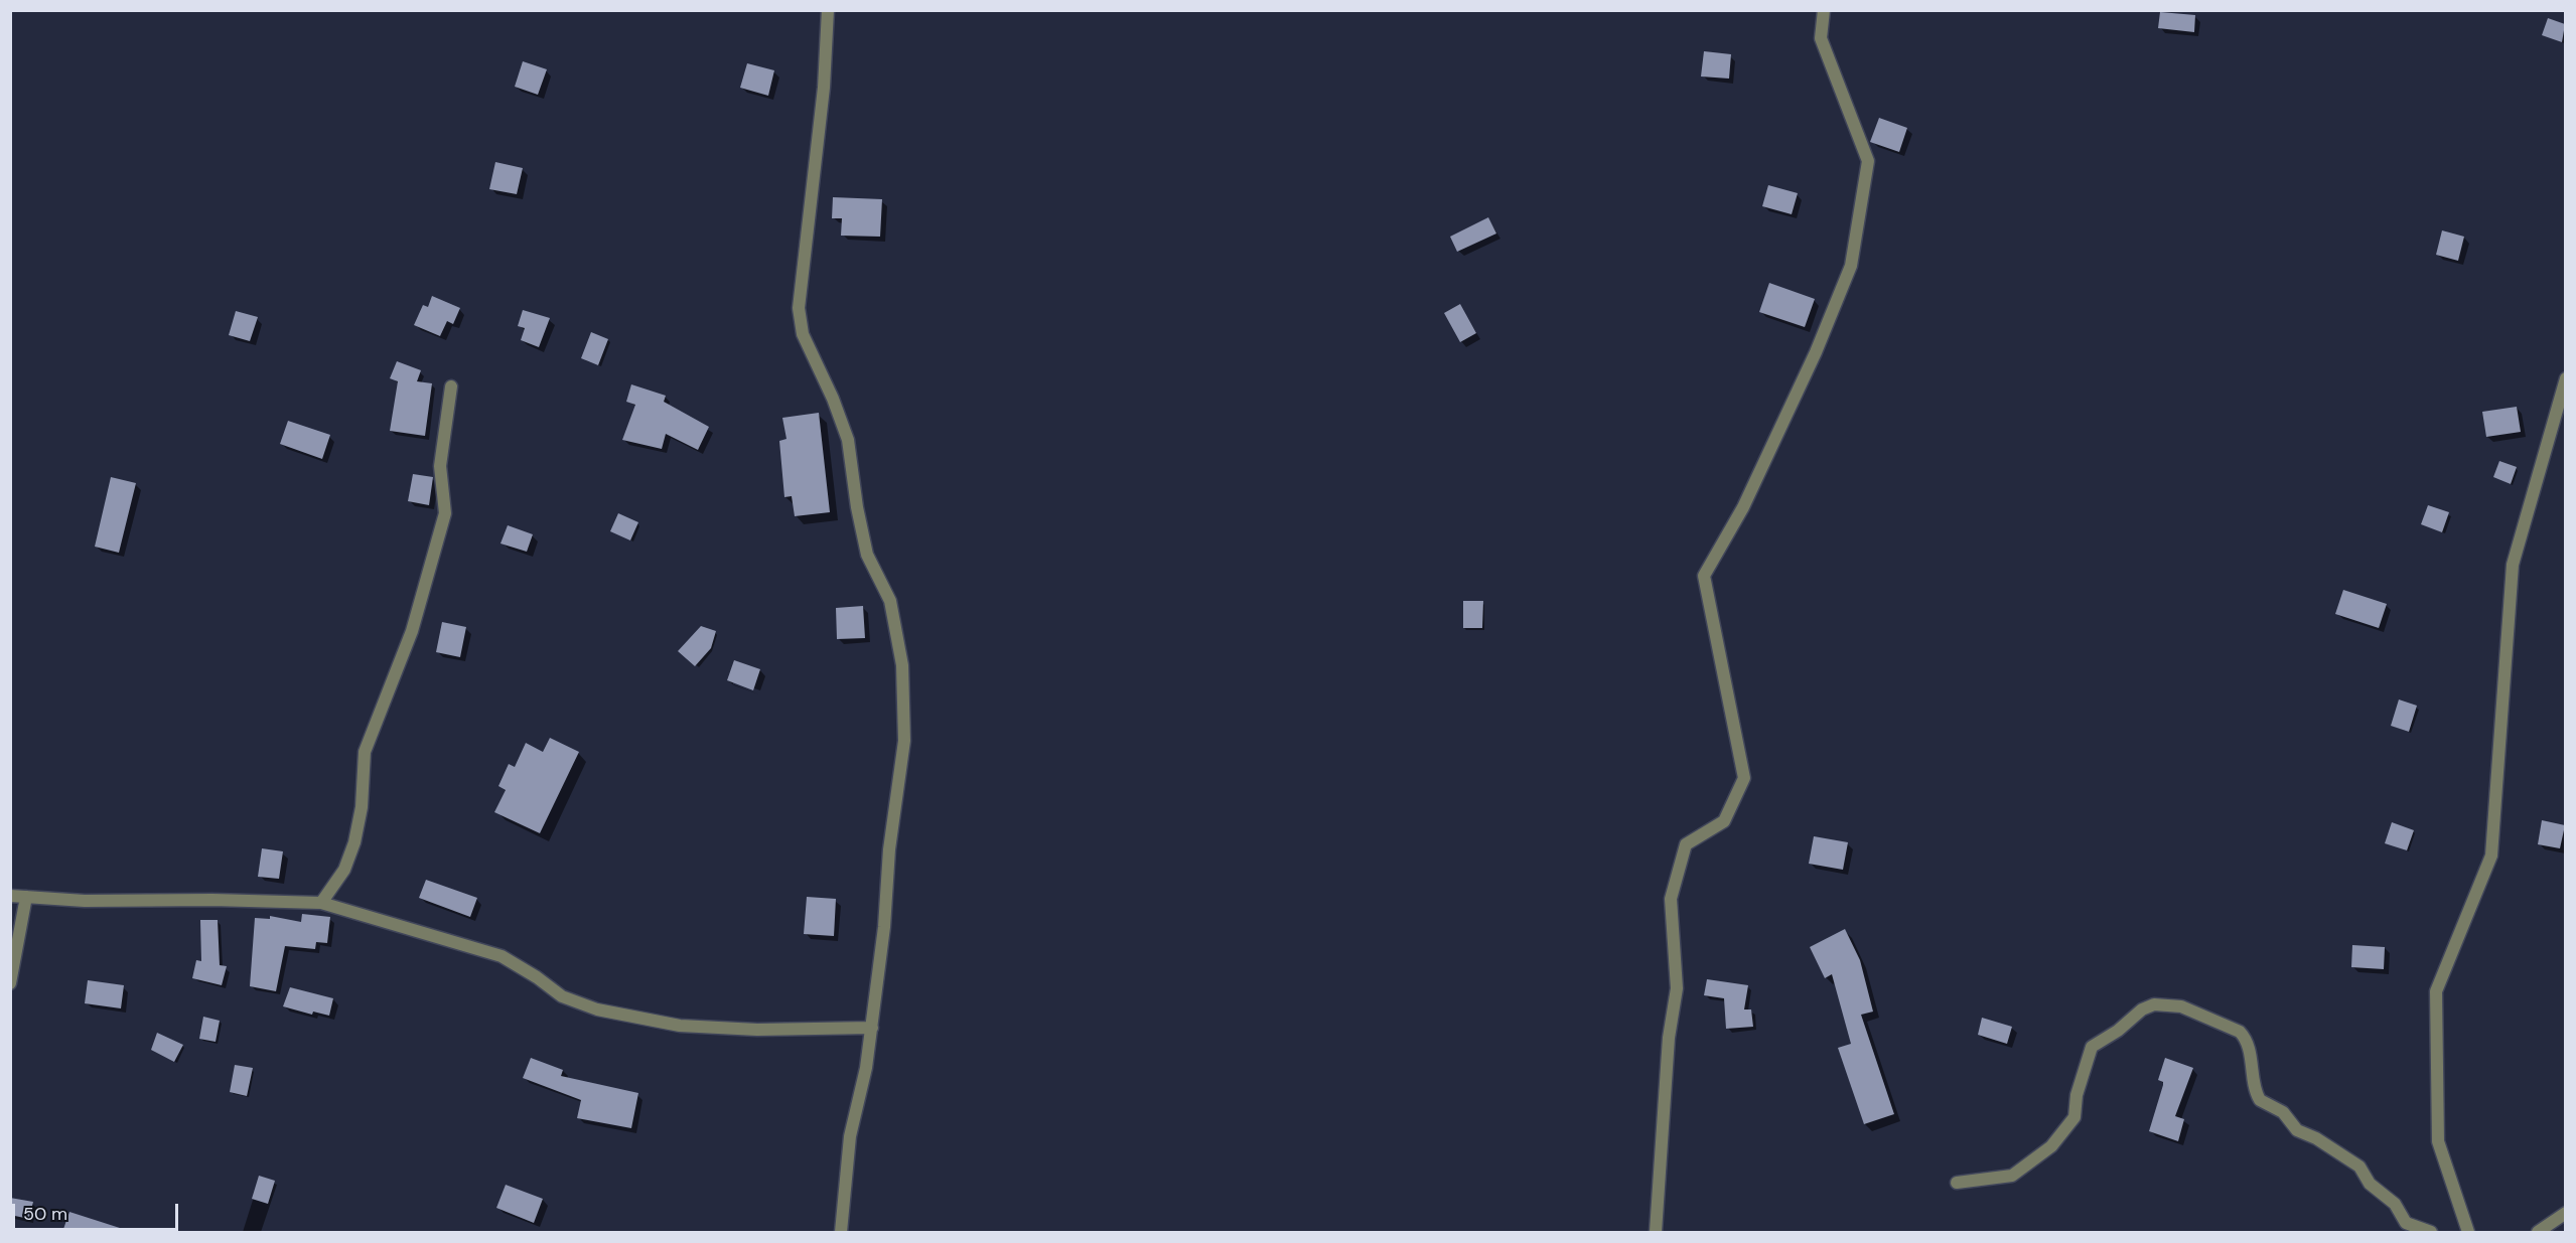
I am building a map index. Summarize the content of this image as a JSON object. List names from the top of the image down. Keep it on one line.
{"scale_bar":"50 m"}
